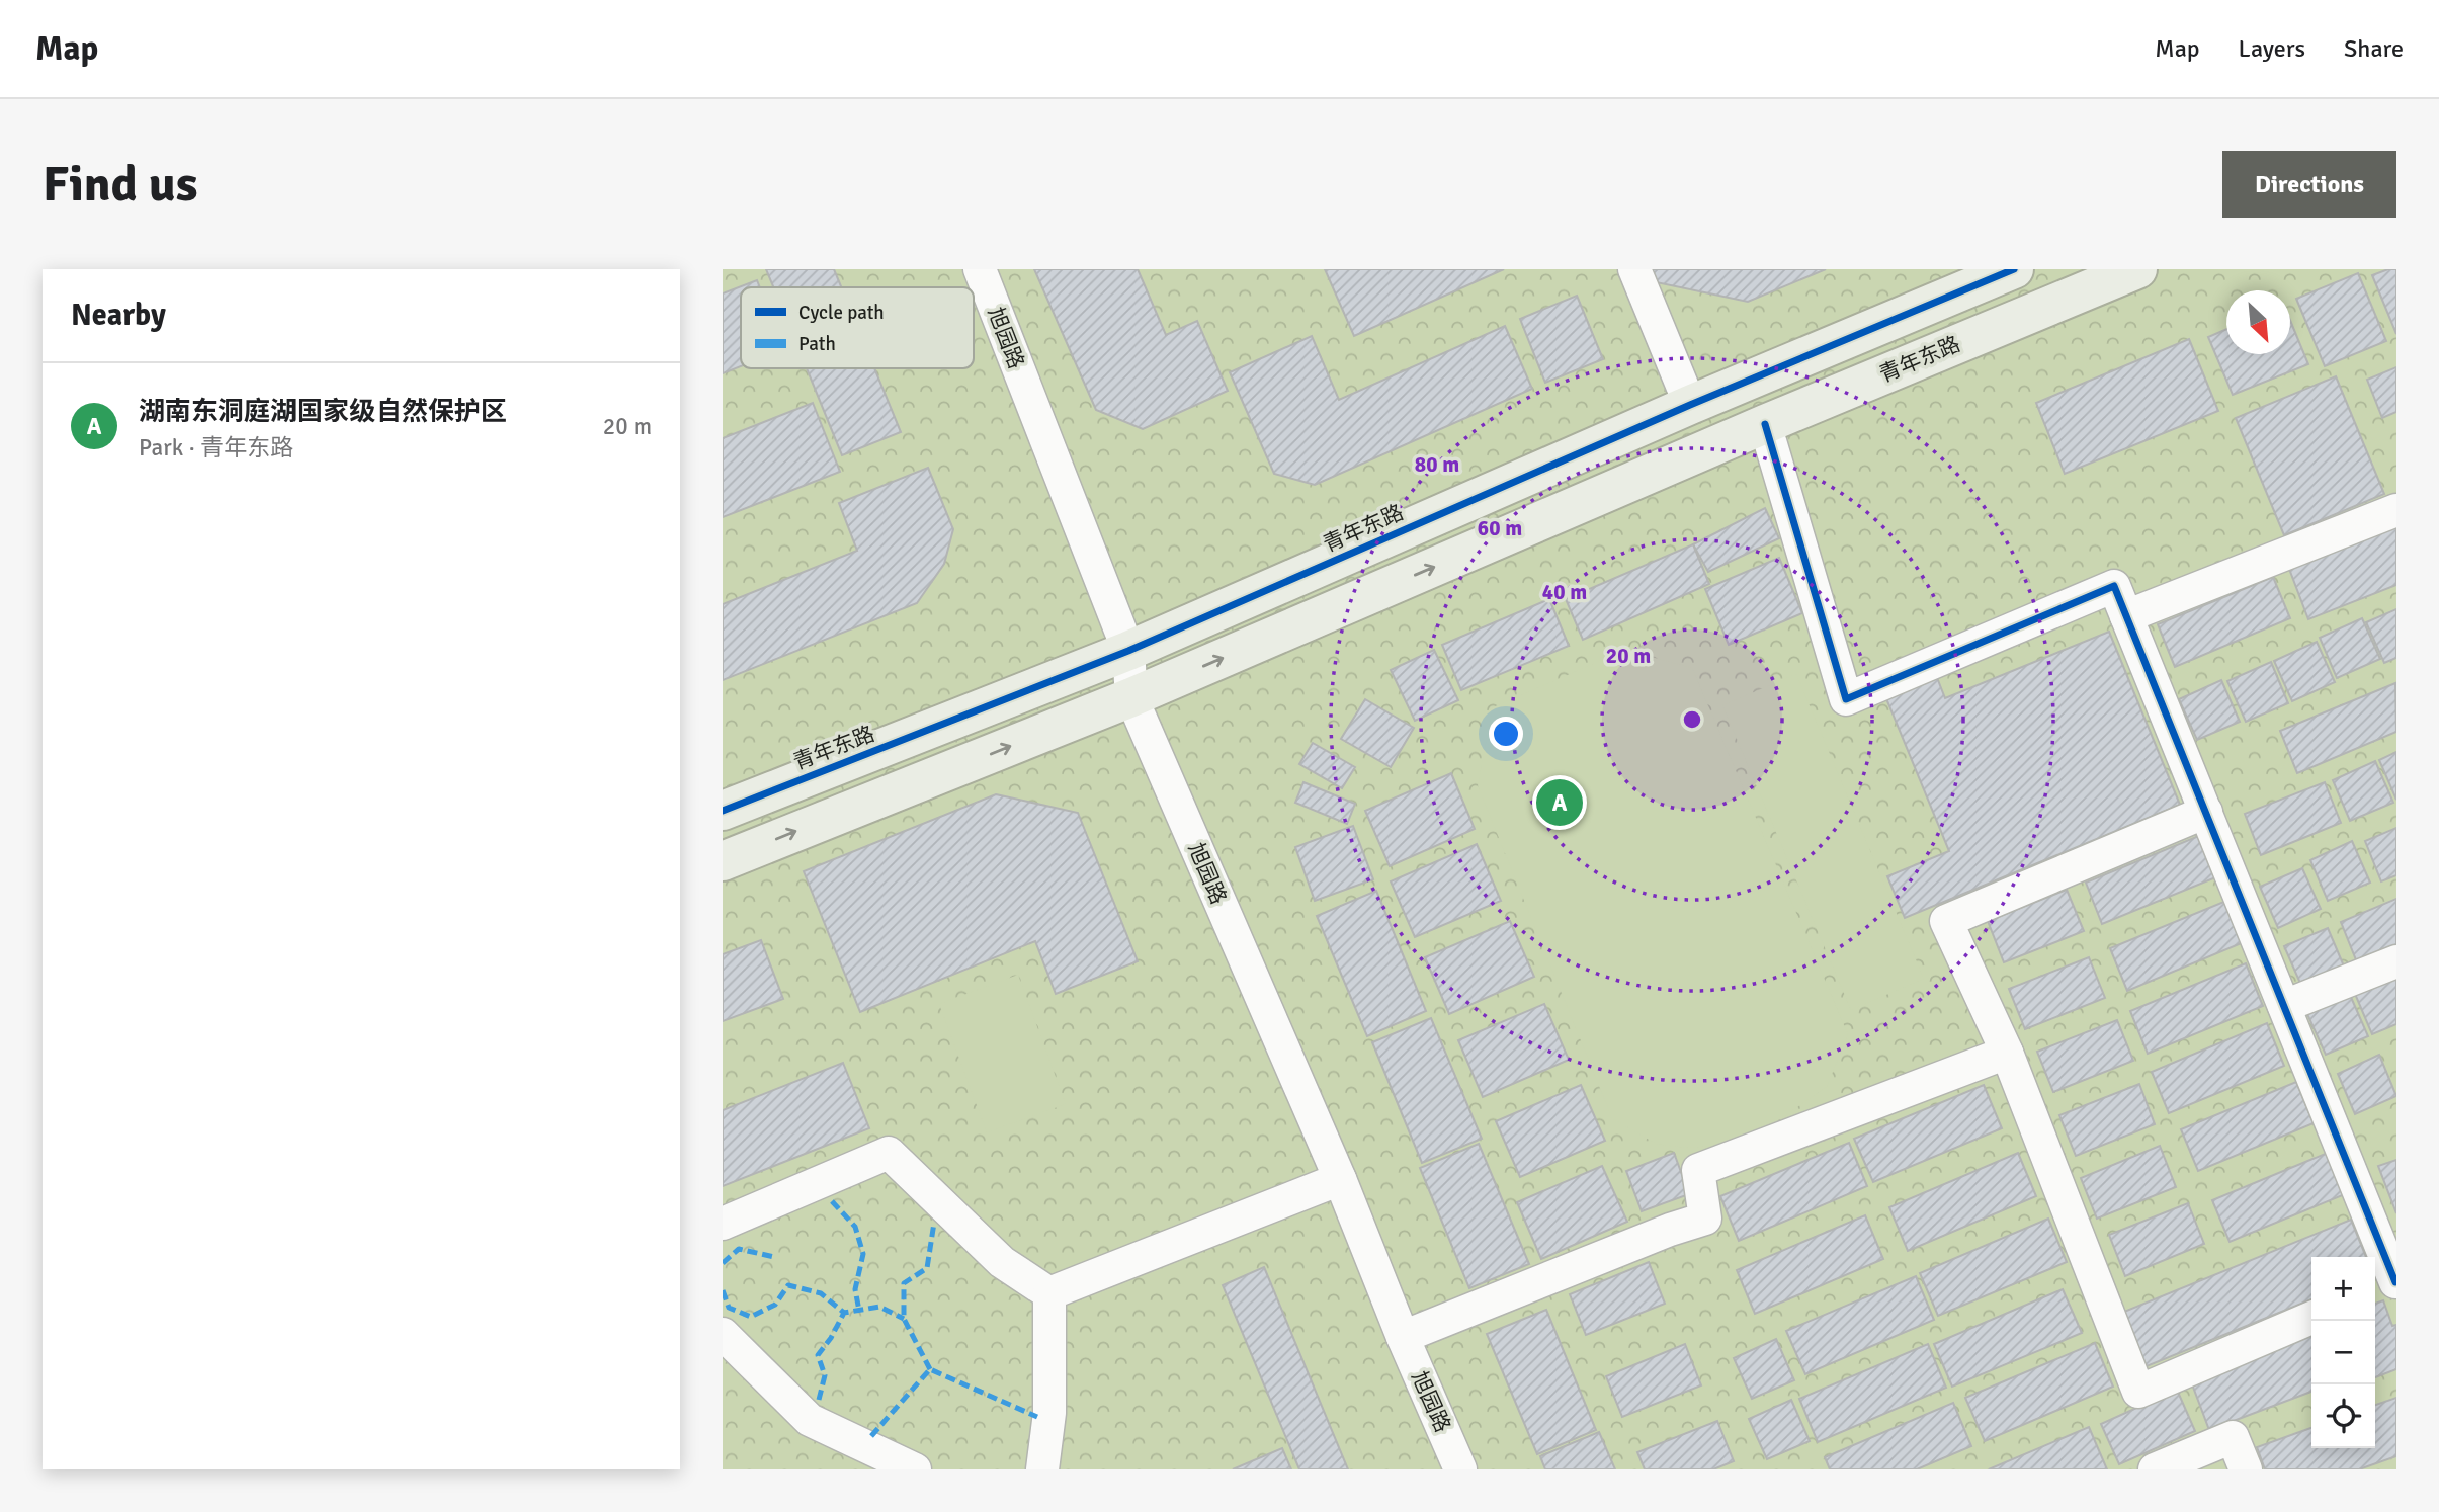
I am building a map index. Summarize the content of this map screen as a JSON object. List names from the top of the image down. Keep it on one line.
{"streets":{"main road":["青年东路"],"street":["旭园路"]},"crossings":[["旭园路","青年东路"]],"legend":["Cycle path","Path"],"north":"bottom right","page":{"header":"Map","nav":["Map","Layers","Share"],"buttons":"Directions","title":"Find us","heading":"Nearby","list":[{"mark":"A","name":"湖南东洞庭湖国家级自然保护区","note":"Park · 青年东路","value":"20 m"}],"pins":"A","map_buttons":["+","−"]},"rings":["80 m","60 m","40 m","20 m"]}
